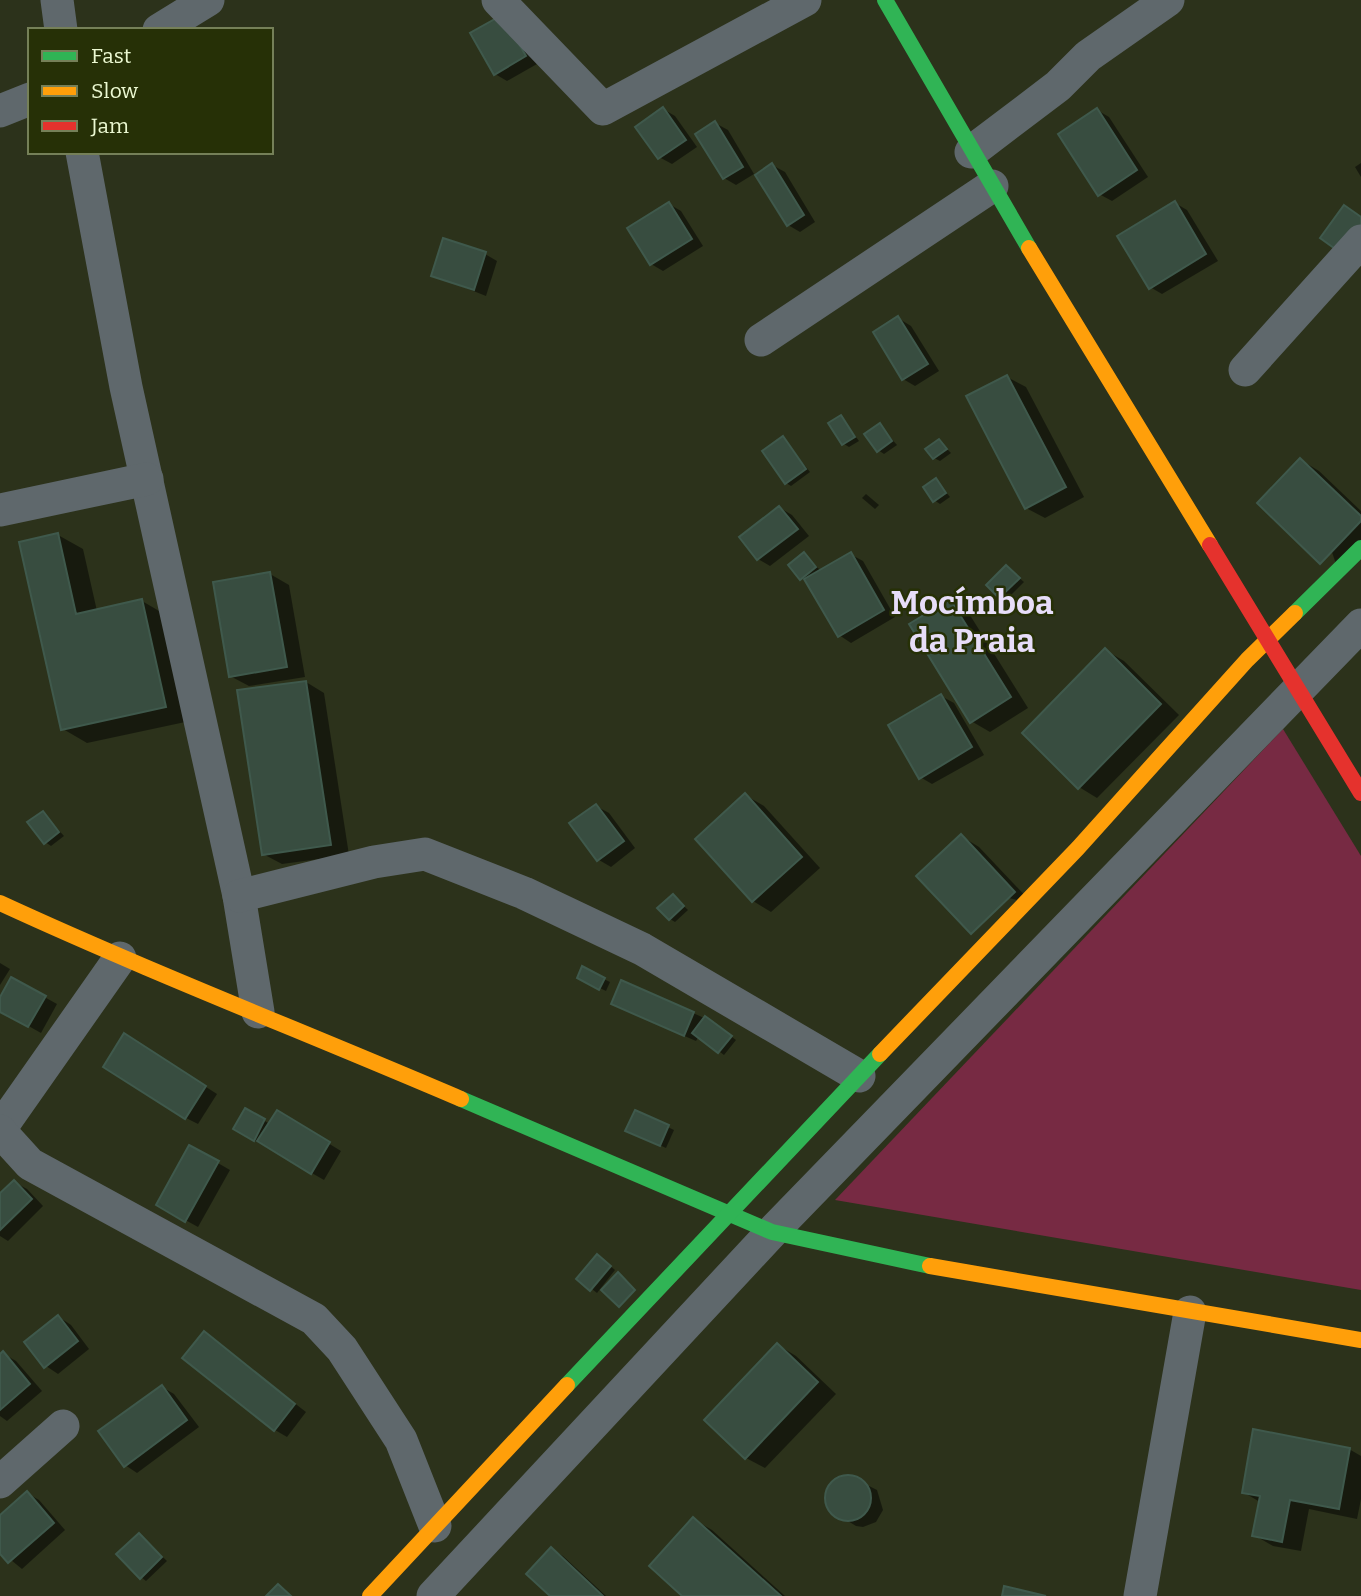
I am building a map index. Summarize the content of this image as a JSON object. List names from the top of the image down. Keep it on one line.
{"districts":["Mocímboa da Praia"],"legend":["Fast","Slow","Jam"]}
